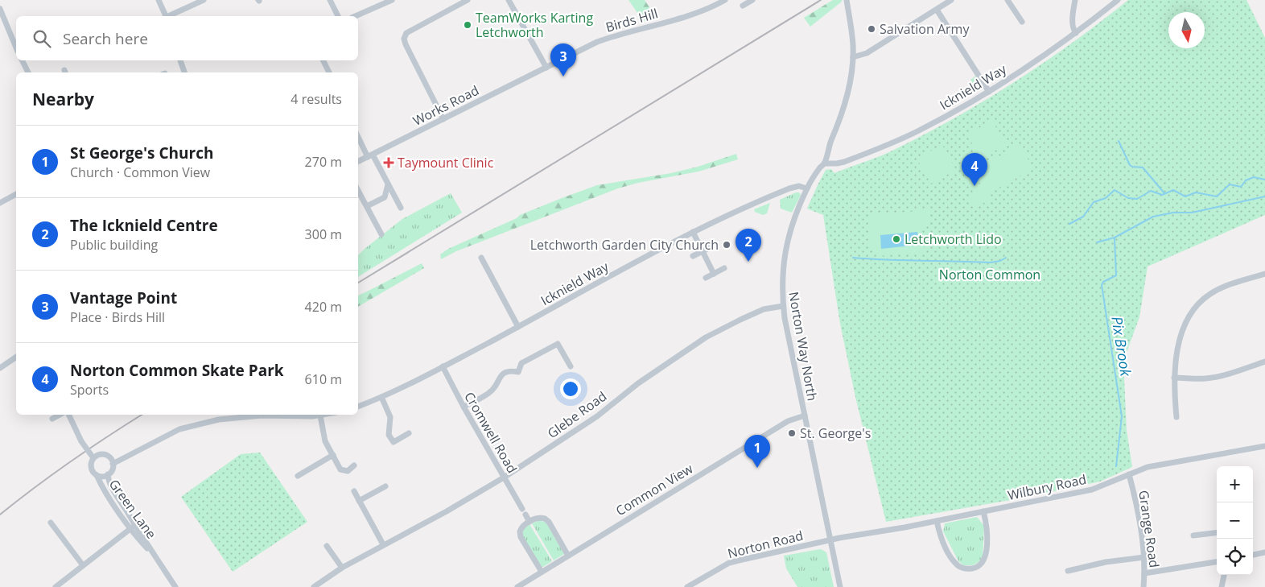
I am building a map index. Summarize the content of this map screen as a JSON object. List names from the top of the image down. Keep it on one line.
{"streets":{"street":["Birds Hill","Icknield Way","Works Road","Norton Way North","Glebe Road","Cromwell Road","Wilbury Road","Common View","Green Lane","Grange Road","Norton Road"]},"crossings":[["Birds Hill","Works Road"],["Icknield Way","Norton Way North"],["Icknield Way","Cromwell Road"],["Norton Way North","Glebe Road"],["Norton Way North","Wilbury Road"],["Norton Way North","Common View"],["Norton Way North","Norton Road"],["Glebe Road","Cromwell Road"],["Wilbury Road","Grange Road"],["Wilbury Road","Norton Road"]],"water":["Pix Brook"],"parks":["Norton Common"],"places":{"other":["TeamWorks Karting Letchworth","Salvation Army","Letchworth Lido","Letchworth Garden City Church","St. George's"],"health":["Taymount Clinic"]},"north":"bottom","page":{"search":"Search here","pins":["3","4","2","1"],"heading":["Nearby","4 results"],"list":[{"mark":"1","name":"St George's Church","note":"Church · Common View","value":"270 m"},{"mark":"2","name":"The Icknield Centre","note":"Public building","value":"300 m"},{"mark":"3","name":"Vantage Point","note":"Place · Birds Hill","value":"420 m"},{"mark":"4","name":"Norton Common Skate Park","note":"Sports","value":"610 m"}],"map_buttons":["+","−"]}}
